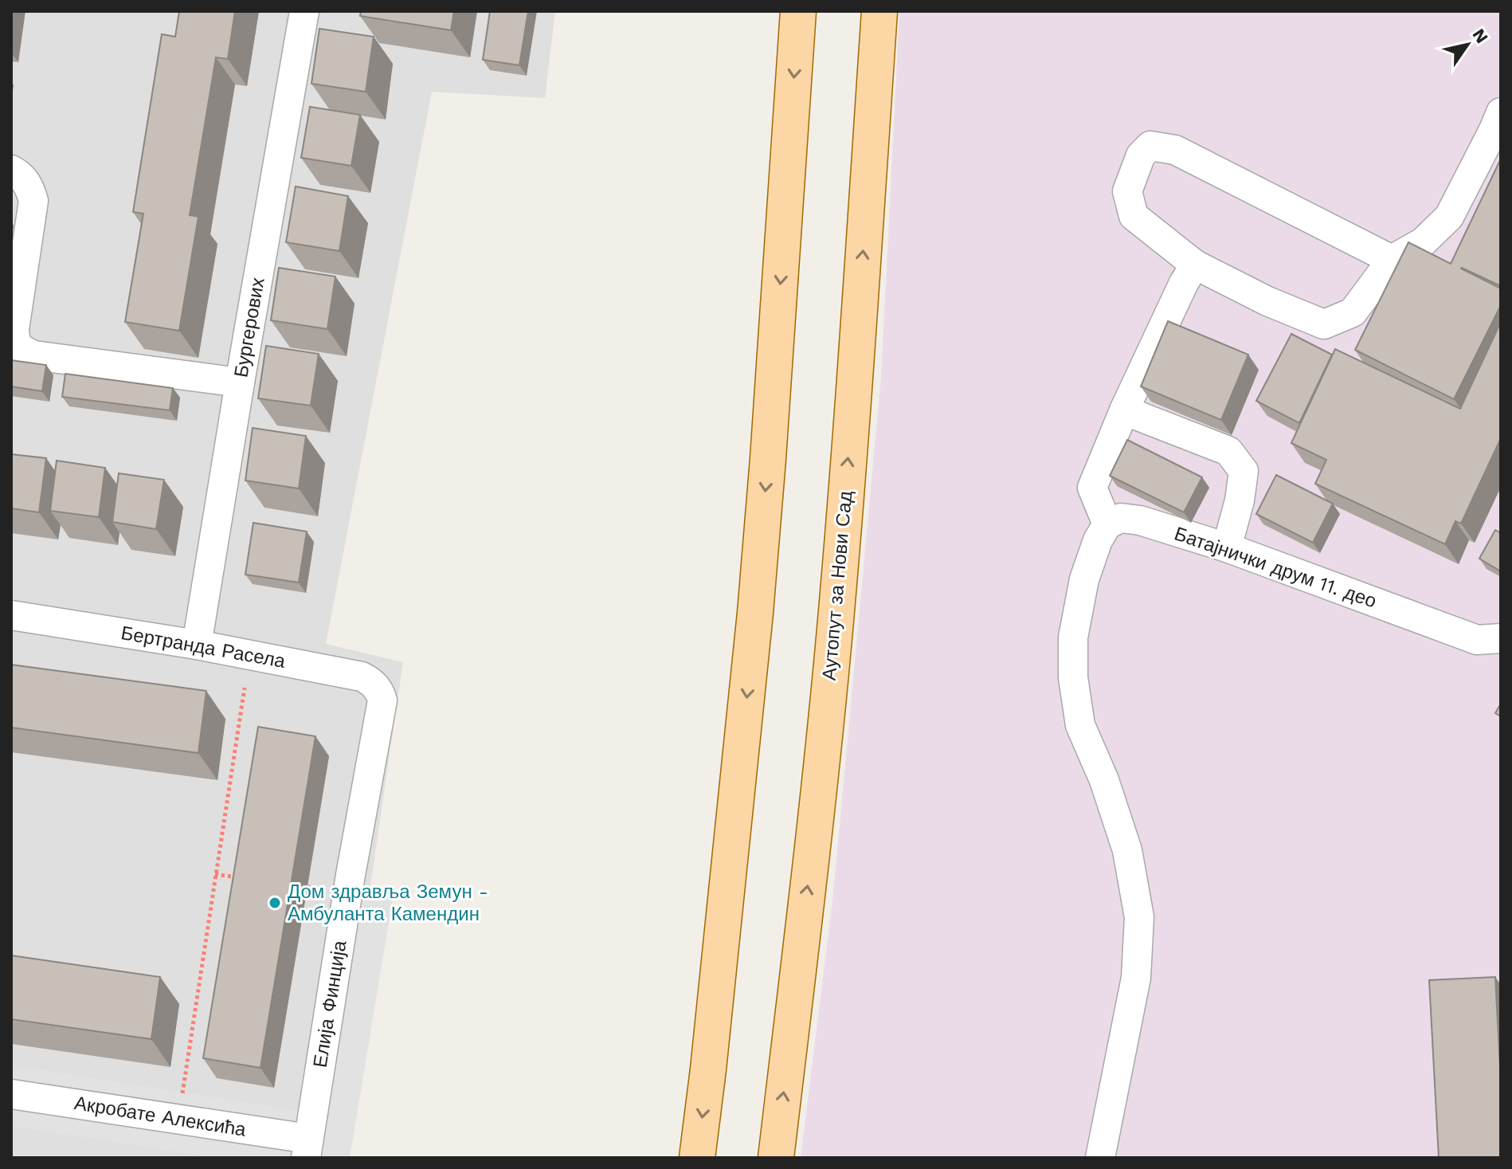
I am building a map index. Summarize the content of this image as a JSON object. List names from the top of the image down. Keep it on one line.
{"streets":{"main road":["Аутопут за Нови Сад"],"street":["Бургерових","Батајнички друм 11. део","Бертранда Расела","Елија Финција","Акробате Алексића"]},"crossings":[["Бургерових","Бертранда Расела"],["Бертранда Расела","Елија Финција"],["Елија Финција","Акробате Алексића"]],"places":["Дом здравља Земун - Амбуланта Камендин"],"north":"top right"}
